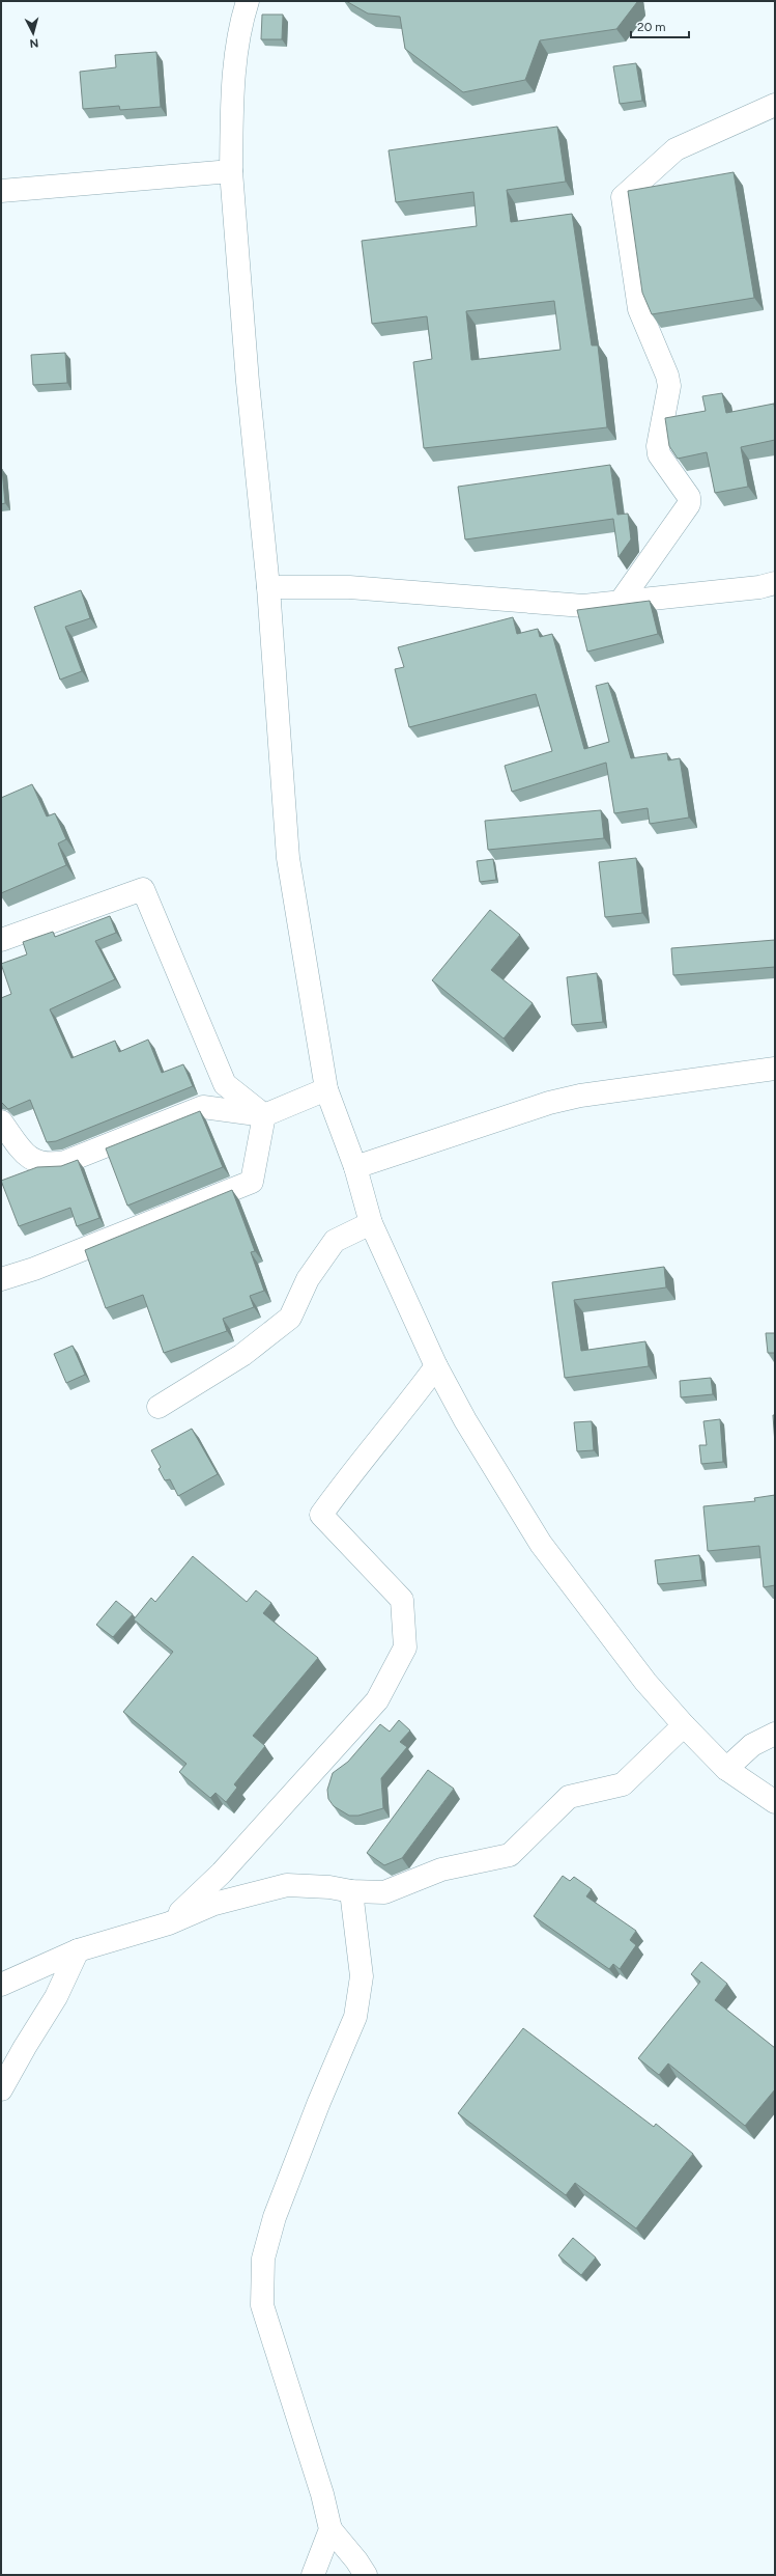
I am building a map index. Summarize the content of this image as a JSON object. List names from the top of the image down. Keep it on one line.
{"scale_bar":"20 m","north":"bottom"}
